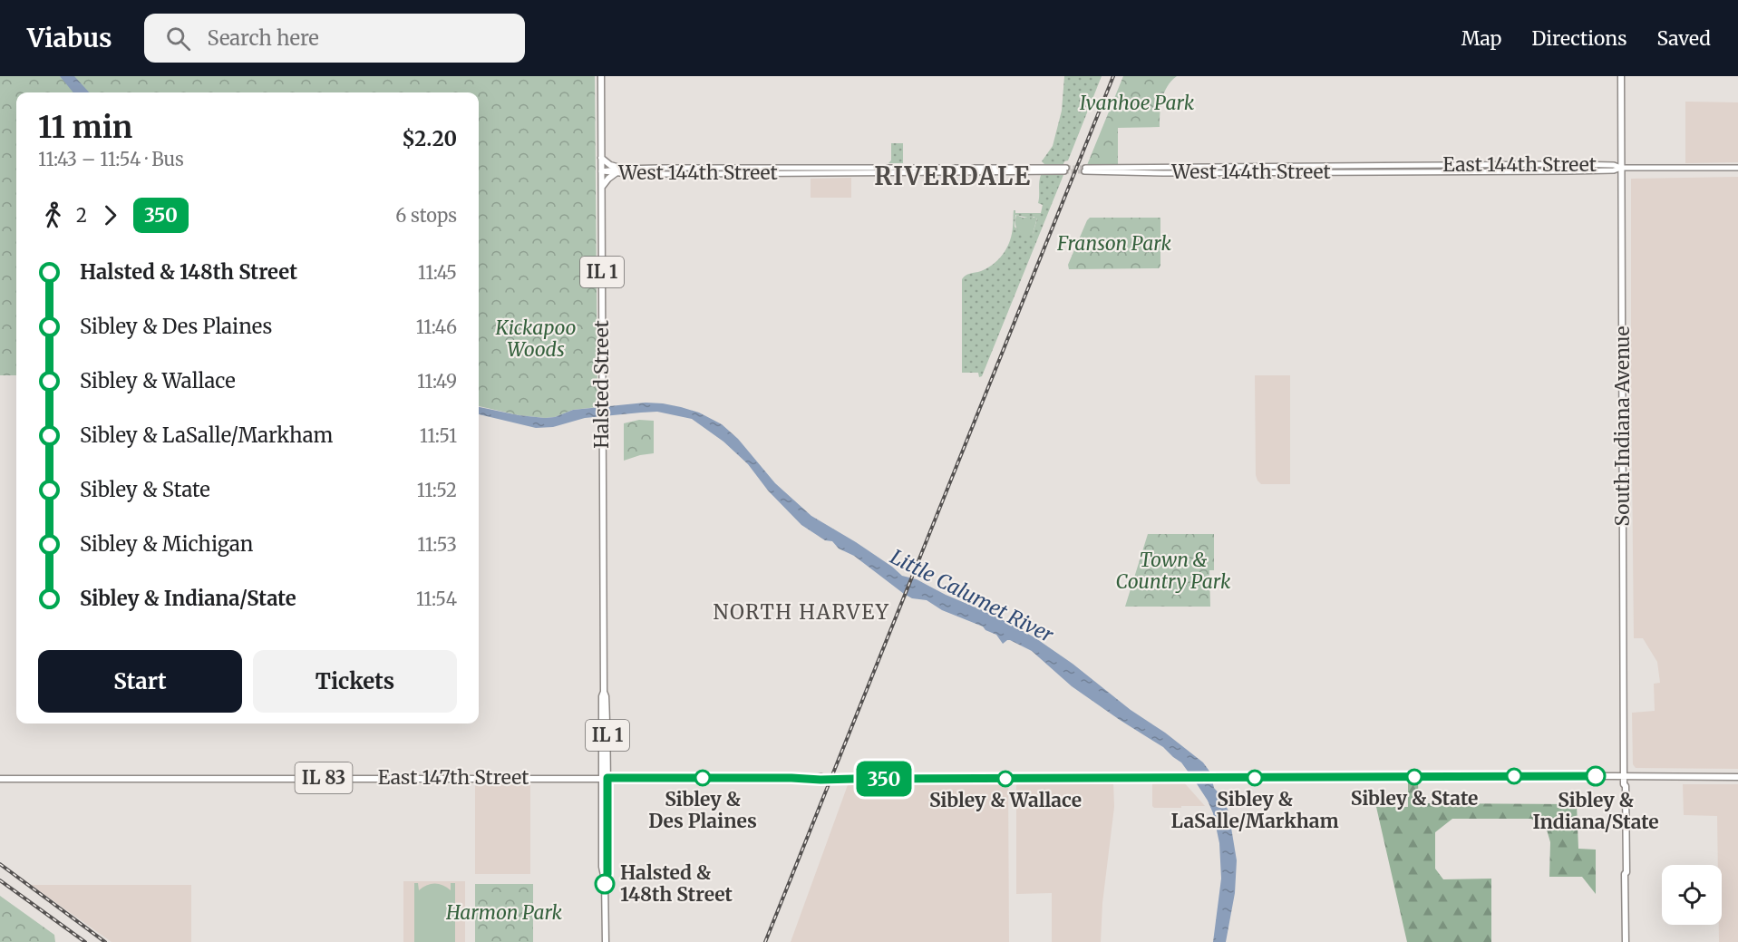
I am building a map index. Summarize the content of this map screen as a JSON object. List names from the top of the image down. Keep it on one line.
{"streets":{"main road":["IL 1","Halsted Street","South Indiana Avenue","IL 83","East 147th Street"],"street":["East 144th Street","West 144th Street"]},"crossings":[["East 144th Street","West 144th Street"],["East 144th Street","South Indiana Avenue"],["West 144th Street","Halsted Street"],["Halsted Street","East 147th Street"]],"districts":["RIVERDALE","NORTH HARVEY"],"water":["Little Calumet River"],"parks":["Ivanhoe Park","Franson Park","Kickapoo Woods","Town & Country Park","Harmon Park"],"places":["Sibley & Indiana/State","Sibley & State","Sibley & Des Plaines","Sibley & LaSalle/Markham","Sibley & Wallace","Halsted & 148th Street"],"lines":["bus line 350"],"page":{"header":"Viabus","search":"Search here","nav":["Map","Directions","Saved"],"on_map":"350","heading":["11 min","11:43 – 11:54 · Bus","$2.20"],"legs":["2","350","6 stops"],"list":[{"name":"Halsted & 148th Street","value":"11:45"},{"name":"Sibley & Des Plaines","value":"11:46"},{"name":"Sibley & Wallace","value":"11:49"},{"name":"Sibley & LaSalle/Markham","value":"11:51"},{"name":"Sibley & State","value":"11:52"},{"name":"Sibley & Michigan","value":"11:53"},{"name":"Sibley & Indiana/State","value":"11:54"}],"buttons":["Start","Tickets"]}}
